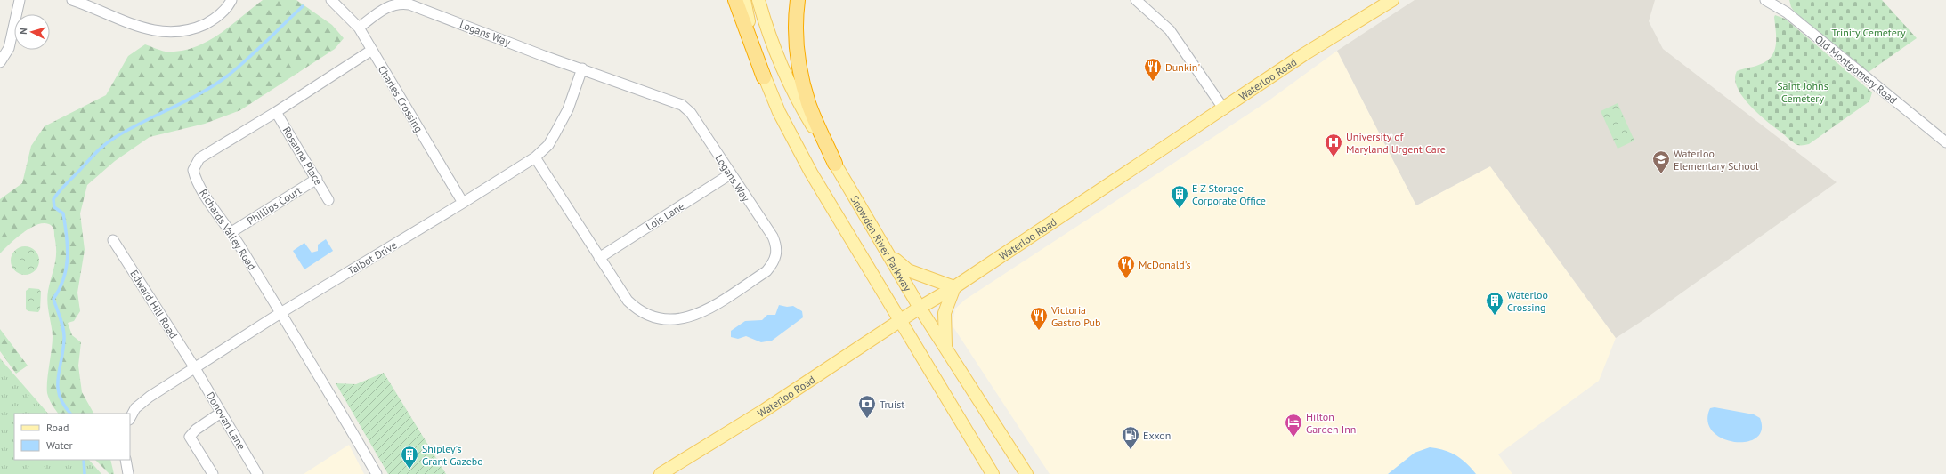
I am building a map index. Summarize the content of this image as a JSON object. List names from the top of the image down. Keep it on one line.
{"streets":{"main road":["Waterloo Road","Snowden River Parkway"],"street":["Logans Way","Old Montgomery Road","Charles Crossing","Rosanna Place","Phillips Court","Lois Lane","Richards Valley Road","Talbot Drive","Edward Hill Road","Donovan Lane"]},"crossings":[["Logans Way","Charles Crossing"],["Logans Way","Lois Lane"],["Logans Way","Talbot Drive"],["Waterloo Road","Snowden River Parkway"],["Charles Crossing","Richards Valley Road"],["Charles Crossing","Talbot Drive"],["Rosanna Place","Phillips Court"],["Rosanna Place","Richards Valley Road"],["Phillips Court","Richards Valley Road"],["Richards Valley Road","Talbot Drive"],["Talbot Drive","Edward Hill Road"],["Talbot Drive","Donovan Lane"],["Edward Hill Road","Donovan Lane"]],"parks":["Trinity Cemetery","Saint Johns Cemetery"],"places":{"restaurant":["Dunkin'","McDonald's","Victoria Gastro Pub"],"hospital":["University of Maryland Urgent Care"],"school or university":["Waterloo Elementary School"],"building":["E Z Storage Corporate Office","Waterloo Crossing","Shipley's Grant Gazebo"],"bank":["Truist"],"hotel":["Hilton Garden Inn"],"fuel station":["Exxon"]},"legend":["Road","Water"],"north":"left"}
